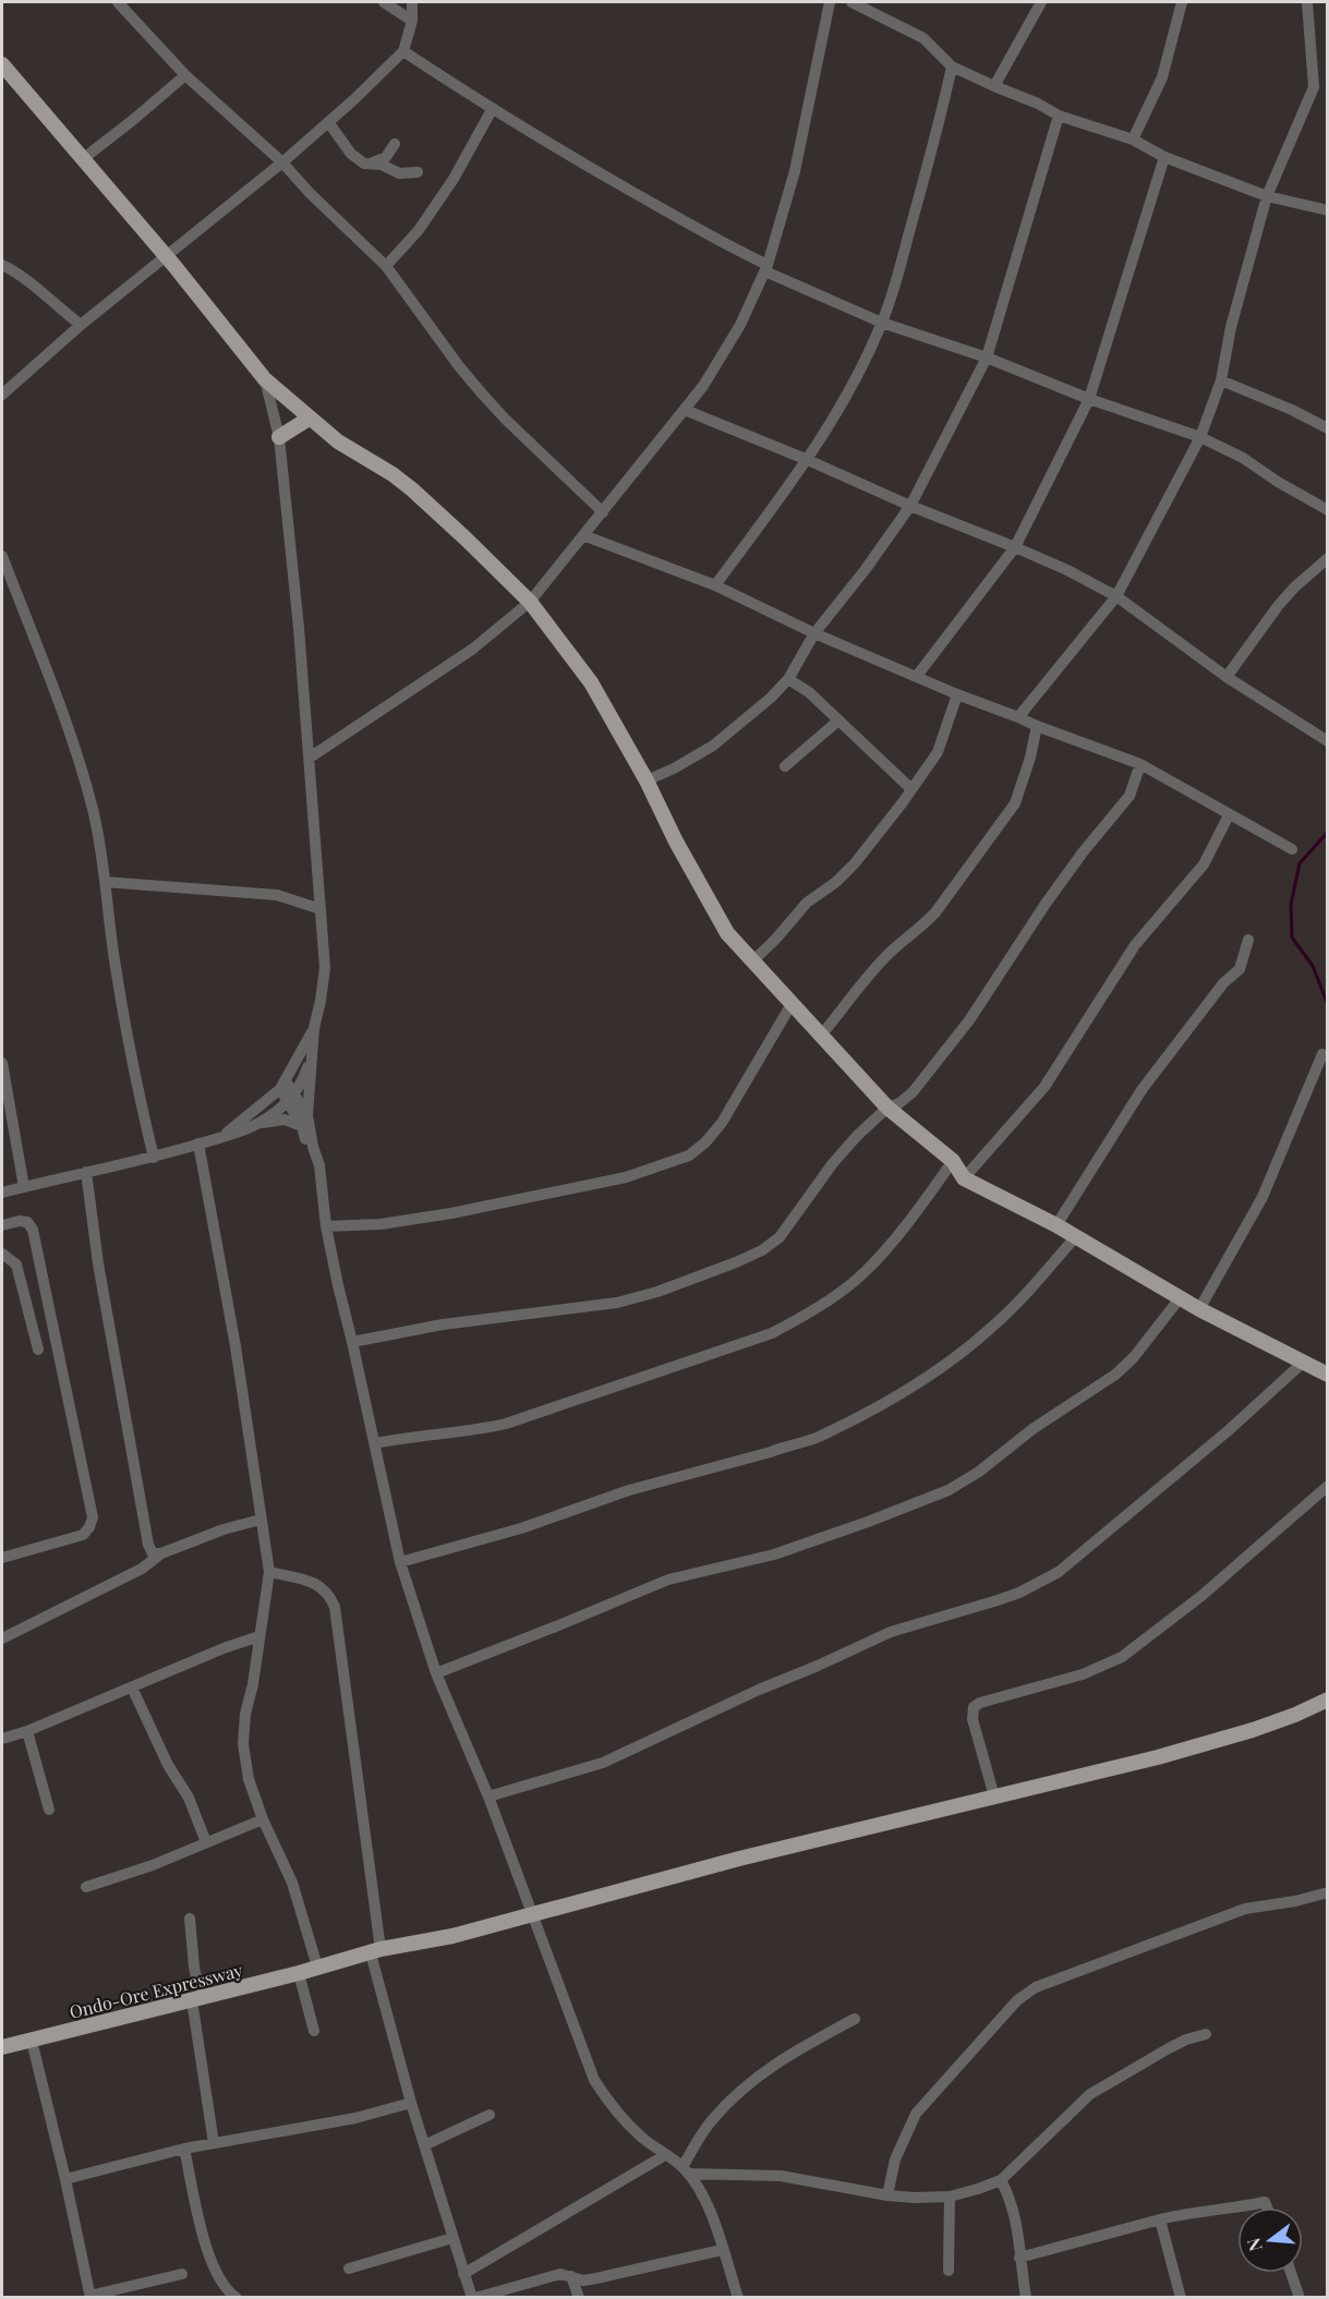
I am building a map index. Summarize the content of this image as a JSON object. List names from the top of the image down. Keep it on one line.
{"streets":{"main road":["Ondo-Ore Expressway"]},"north":"left"}
